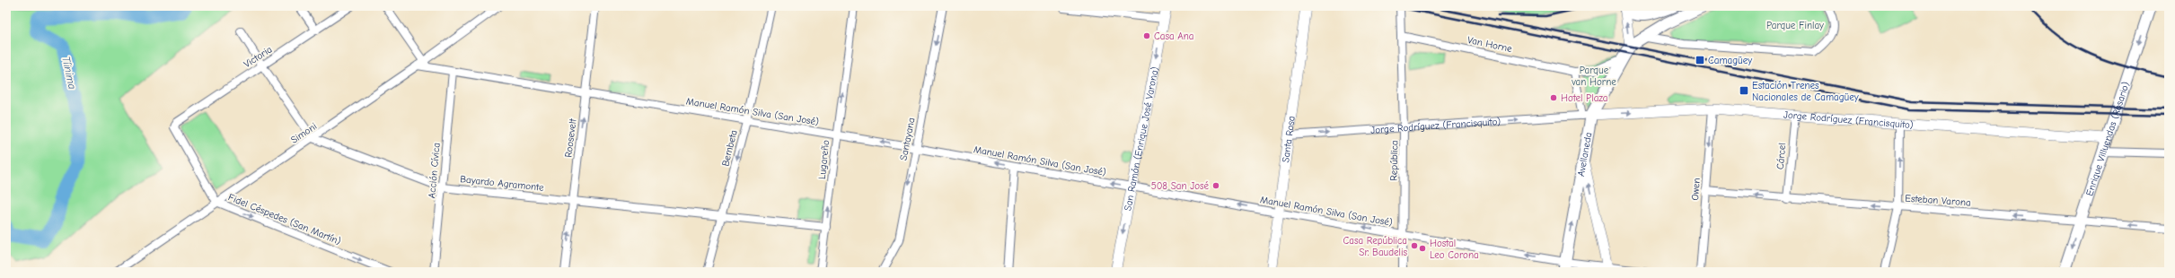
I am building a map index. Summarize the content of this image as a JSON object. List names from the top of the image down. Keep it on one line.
{"streets":{"main road":["Enrique Villuendas (Rosario)","Avellaneda"],"street":["Van Horne","Victoria","Manuel Ramón Silva (San José)","Jorge Rodríguez (Francisquito)","Simoni","Roosevelt","Santayana","San Ramón (Enrique José Varona)","Santa Rosa","Bembeta","Cárcel","Lugareño","República","Acción Cívica","Bayardo Agramonte","Owen","Esteban Varona","Fidel Céspedes (San Martín)"]},"crossings":[["Van Horne","Avellaneda"],["Van Horne","República"],["Victoria","Fidel Céspedes (San Martín)"],["Manuel Ramón Silva (San José)","Simoni"],["Manuel Ramón Silva (San José)","Roosevelt"],["Manuel Ramón Silva (San José)","Santayana"],["Manuel Ramón Silva (San José)","San Ramón (Enrique José Varona)"],["Manuel Ramón Silva (San José)","Santa Rosa"],["Manuel Ramón Silva (San José)","Bembeta"],["Manuel Ramón Silva (San José)","Avellaneda"],["Manuel Ramón Silva (San José)","Lugareño"],["Manuel Ramón Silva (San José)","República"],["Manuel Ramón Silva (San José)","Acción Cívica"],["Jorge Rodríguez (Francisquito)","Santa Rosa"],["Jorge Rodríguez (Francisquito)","Enrique Villuendas (Rosario)"],["Jorge Rodríguez (Francisquito)","Avellaneda"],["Jorge Rodríguez (Francisquito)","Cárcel"],["Jorge Rodríguez (Francisquito)","República"],["Jorge Rodríguez (Francisquito)","Owen"],["Simoni","Bayardo Agramonte"],["Simoni","Fidel Céspedes (San Martín)"],["Roosevelt","Bayardo Agramonte"],["Enrique Villuendas (Rosario)","Esteban Varona"],["Bembeta","Bayardo Agramonte"],["Cárcel","Esteban Varona"],["Lugareño","Bayardo Agramonte"],["Acción Cívica","Bayardo Agramonte"],["Owen","Esteban Varona"]],"one_way":["Manuel Ramón Silva (San José)","Jorge Rodríguez (Francisquito)","Roosevelt","Santayana","San Ramón (Enrique José Varona)","Enrique Villuendas (Rosario)","Bembeta","Avellaneda","Lugareño","Owen","Esteban Varona","Fidel Céspedes (San Martín)"],"water":["Tíinima"],"parks":["Parque Finlay","Parque van Horne"],"places":{"other":["Casa Ana","Hotel Plaza","508 San José","Casa República Sr. Baudelis","Hostal Leo Corona"],"transit":["Camagüey","Estación Trenes Nacionales de Camagüey"]}}
